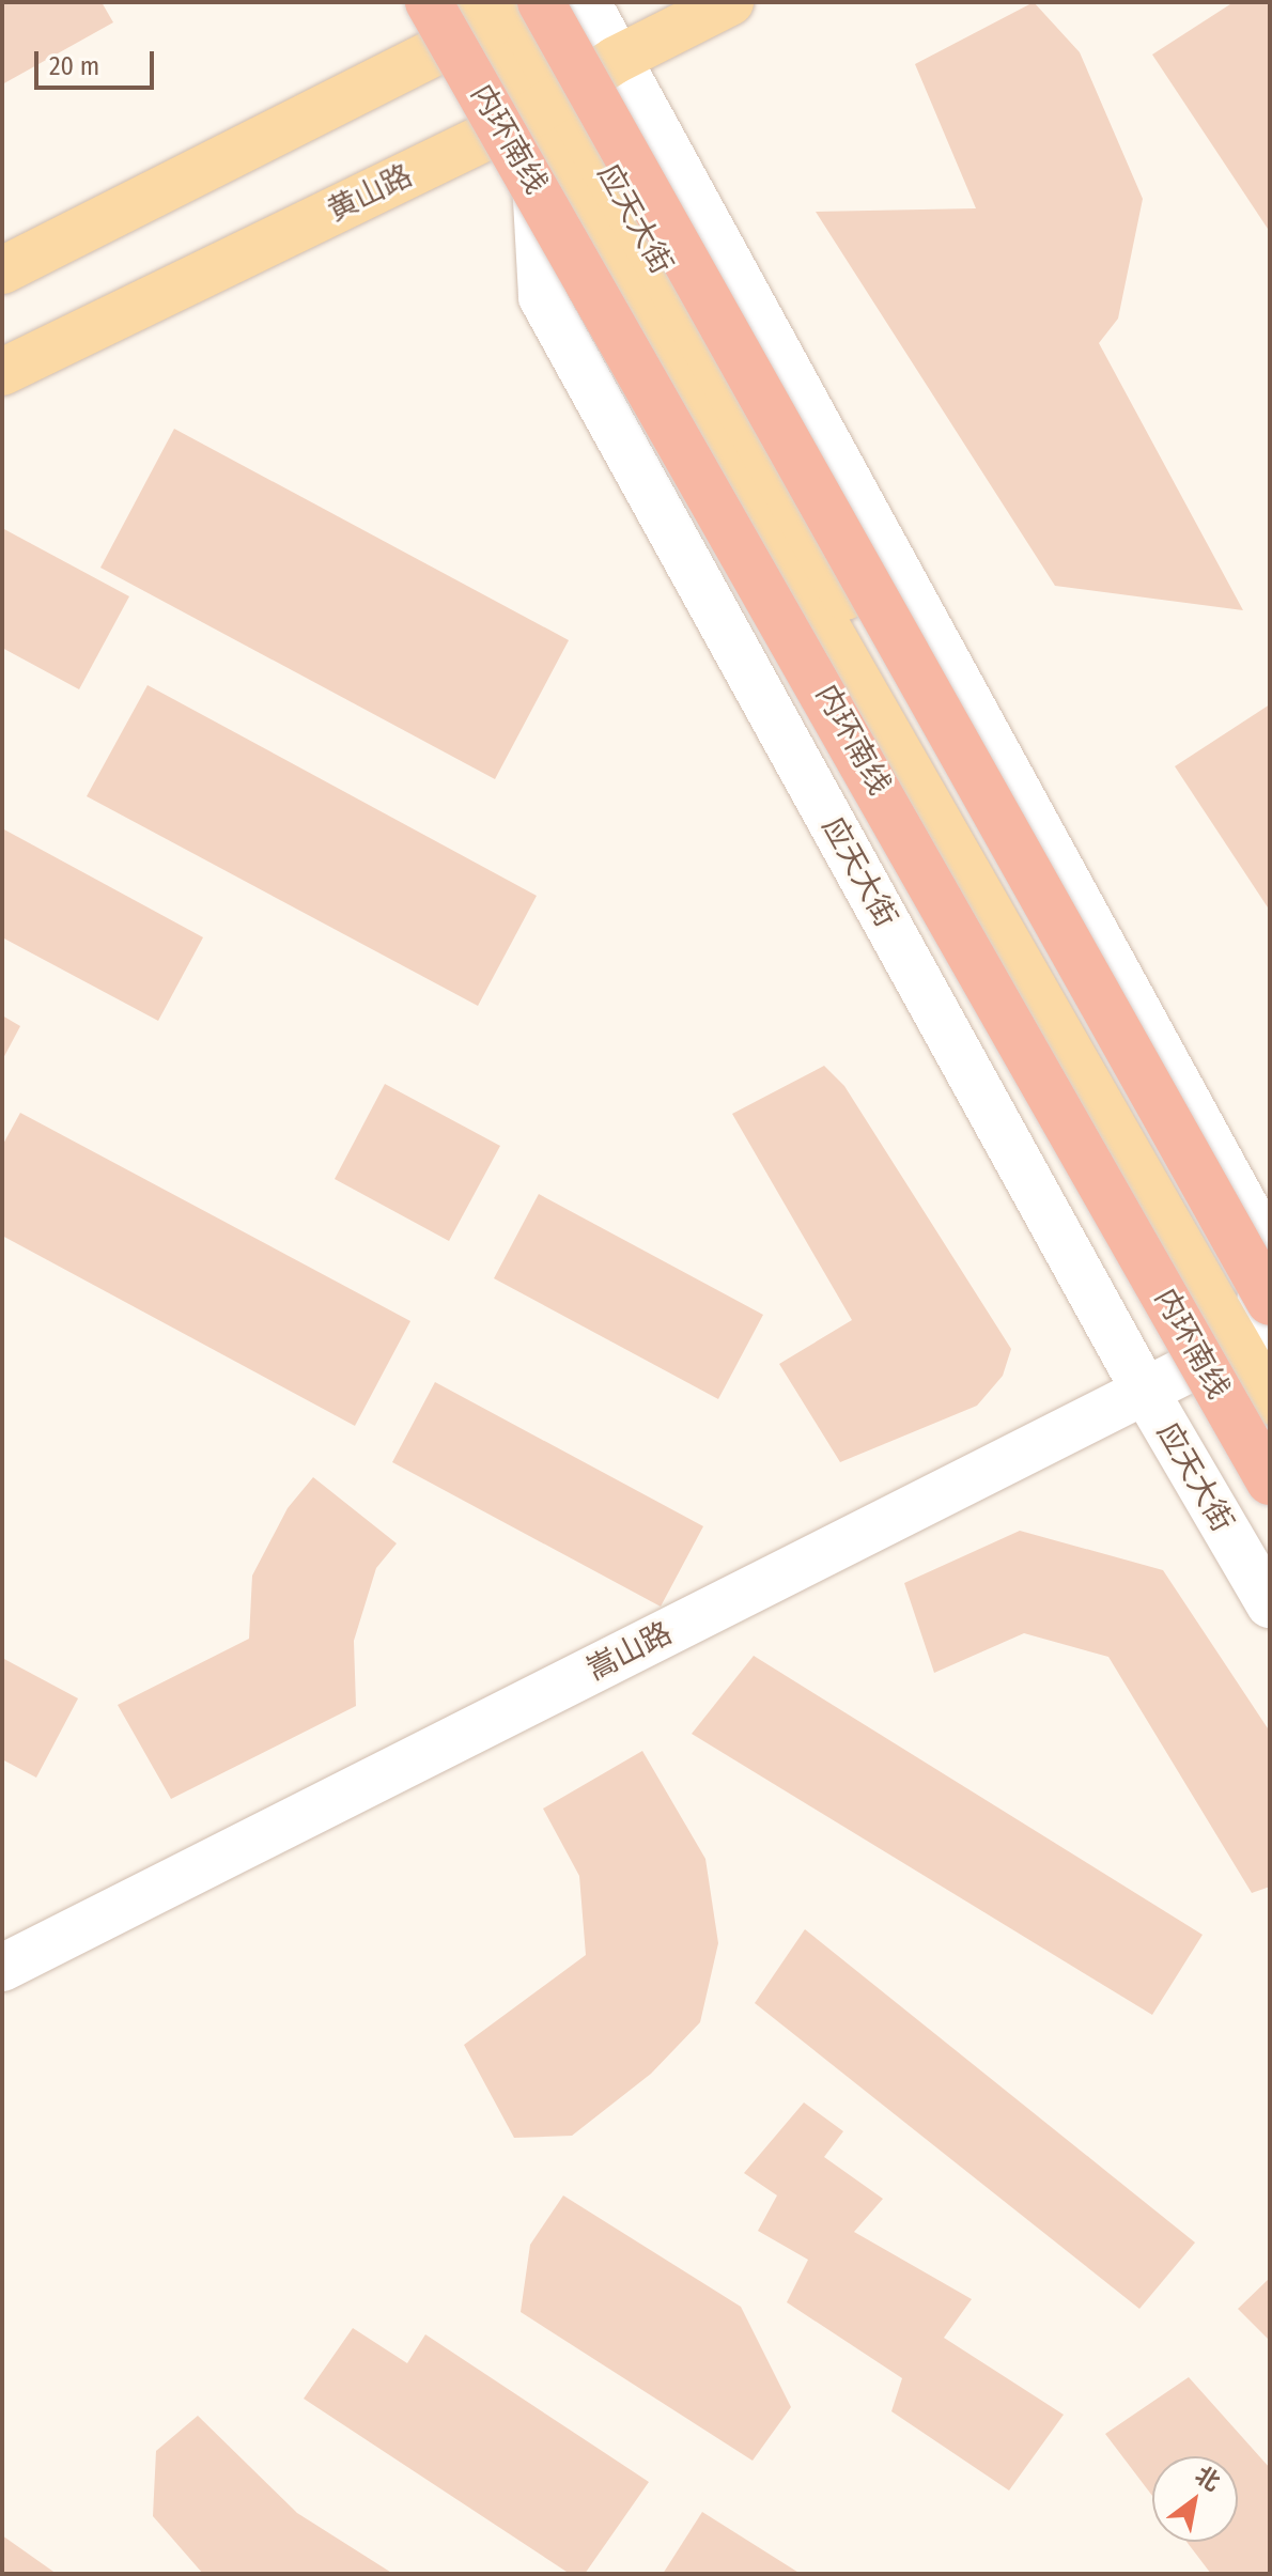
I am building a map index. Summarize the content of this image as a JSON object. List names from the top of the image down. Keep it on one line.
{"streets":{"highway":["内环南线"],"main road":["黄山路","应天大街"],"street":["嵩山路"]},"crossings":[["黄山路","应天大街"],["应天大街","嵩山路"]],"scale_bar":"20 m","north":"top right"}
